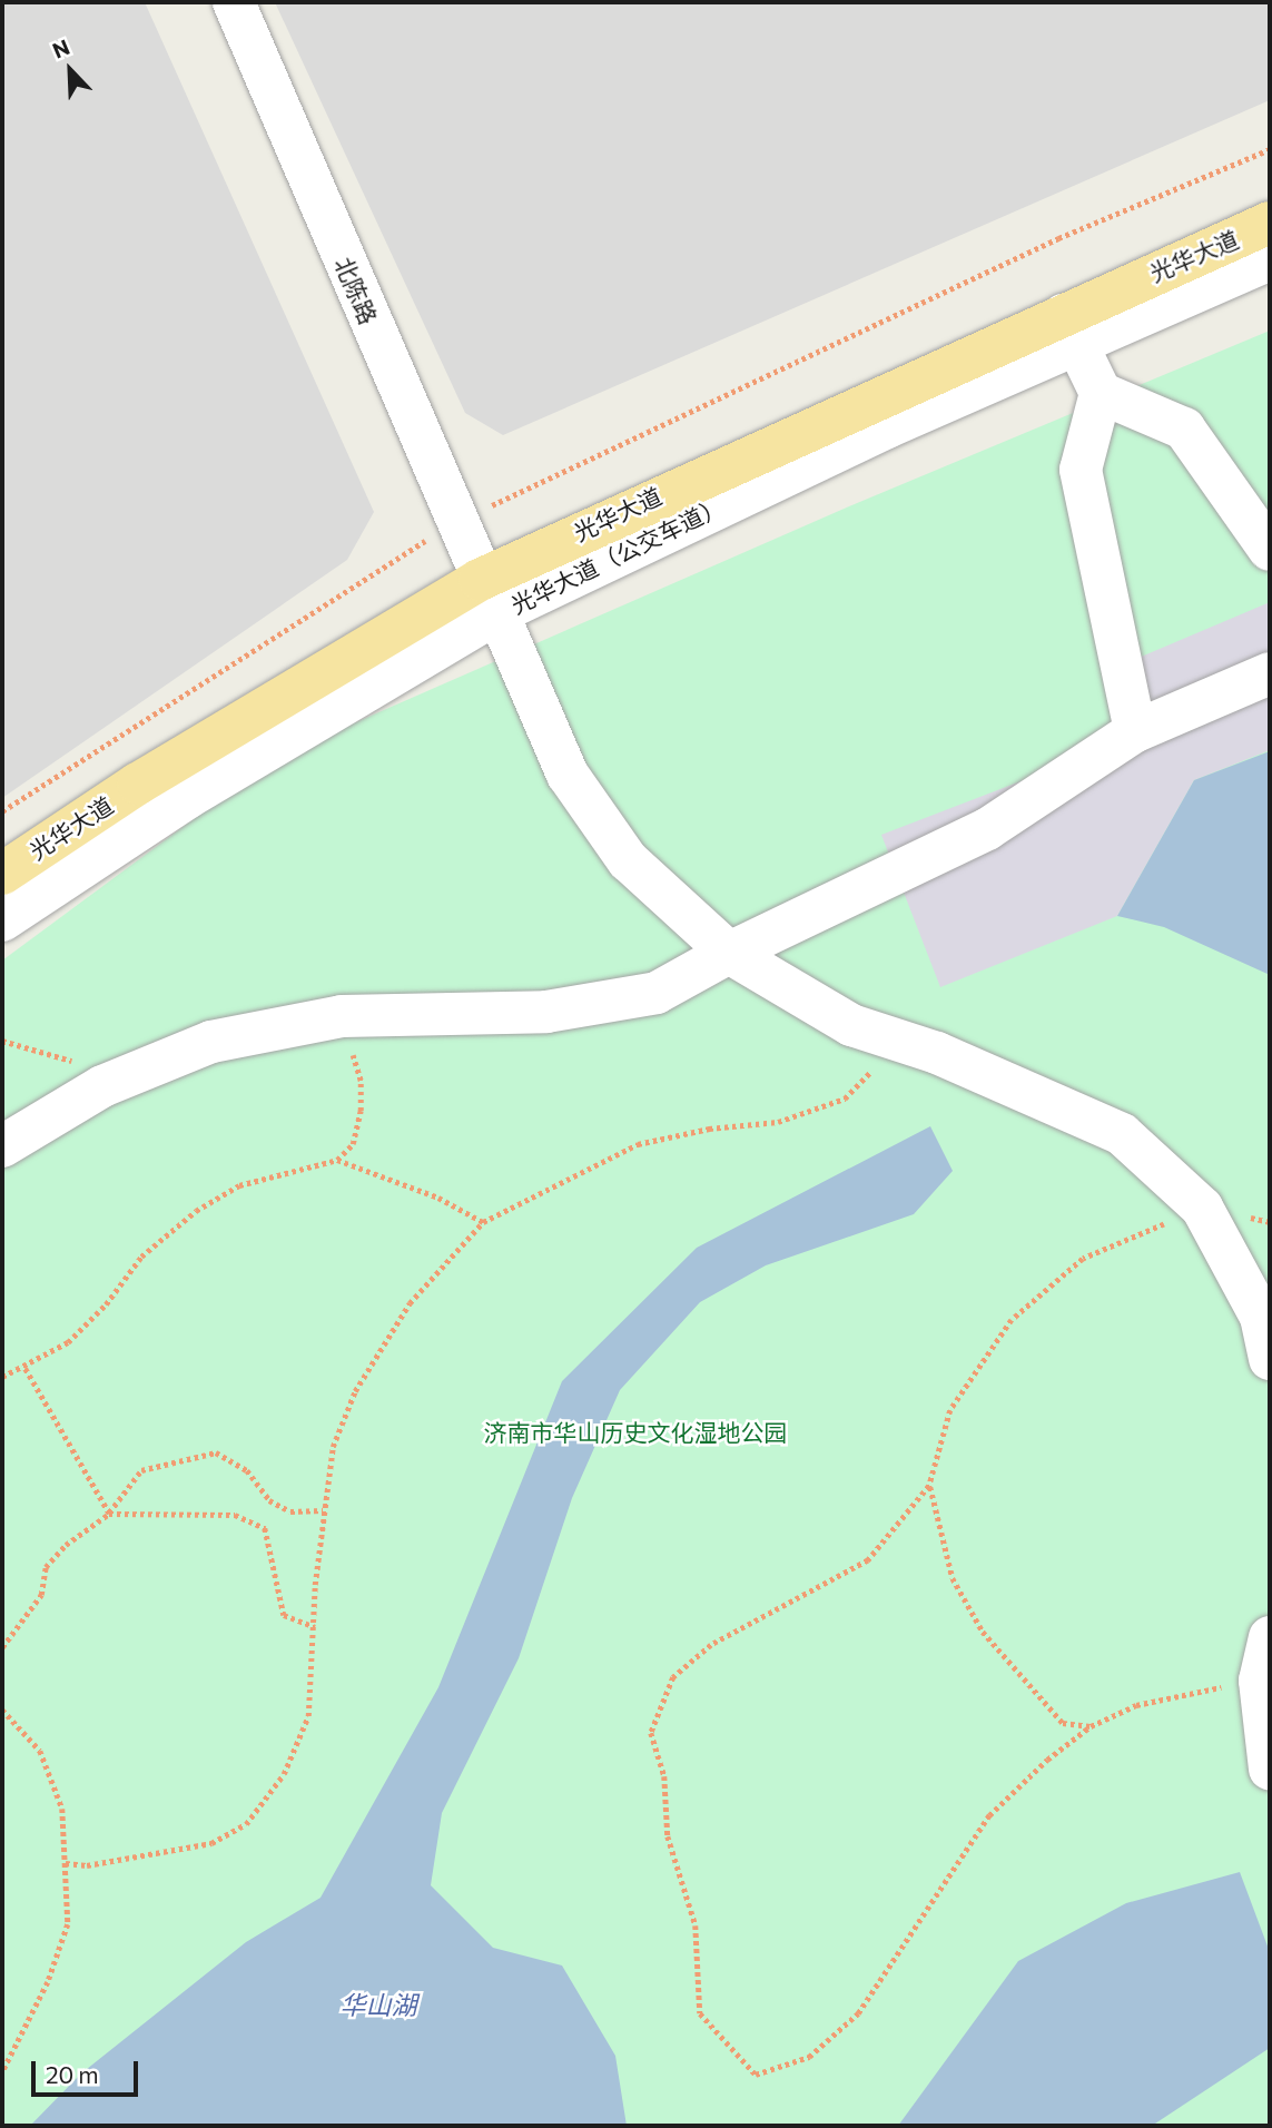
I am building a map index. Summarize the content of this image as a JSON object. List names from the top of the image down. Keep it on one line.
{"streets":{"main road":["光华大道"],"street":["北陈路","光华大道（公交车道）"]},"crossings":[["光华大道","北陈路"],["光华大道","光华大道（公交车道）"],["北陈路","光华大道（公交车道）"]],"water":["华山湖"],"parks":["济南市华山历史文化湿地公园"],"scale_bar":"20 m","north":"top left"}
